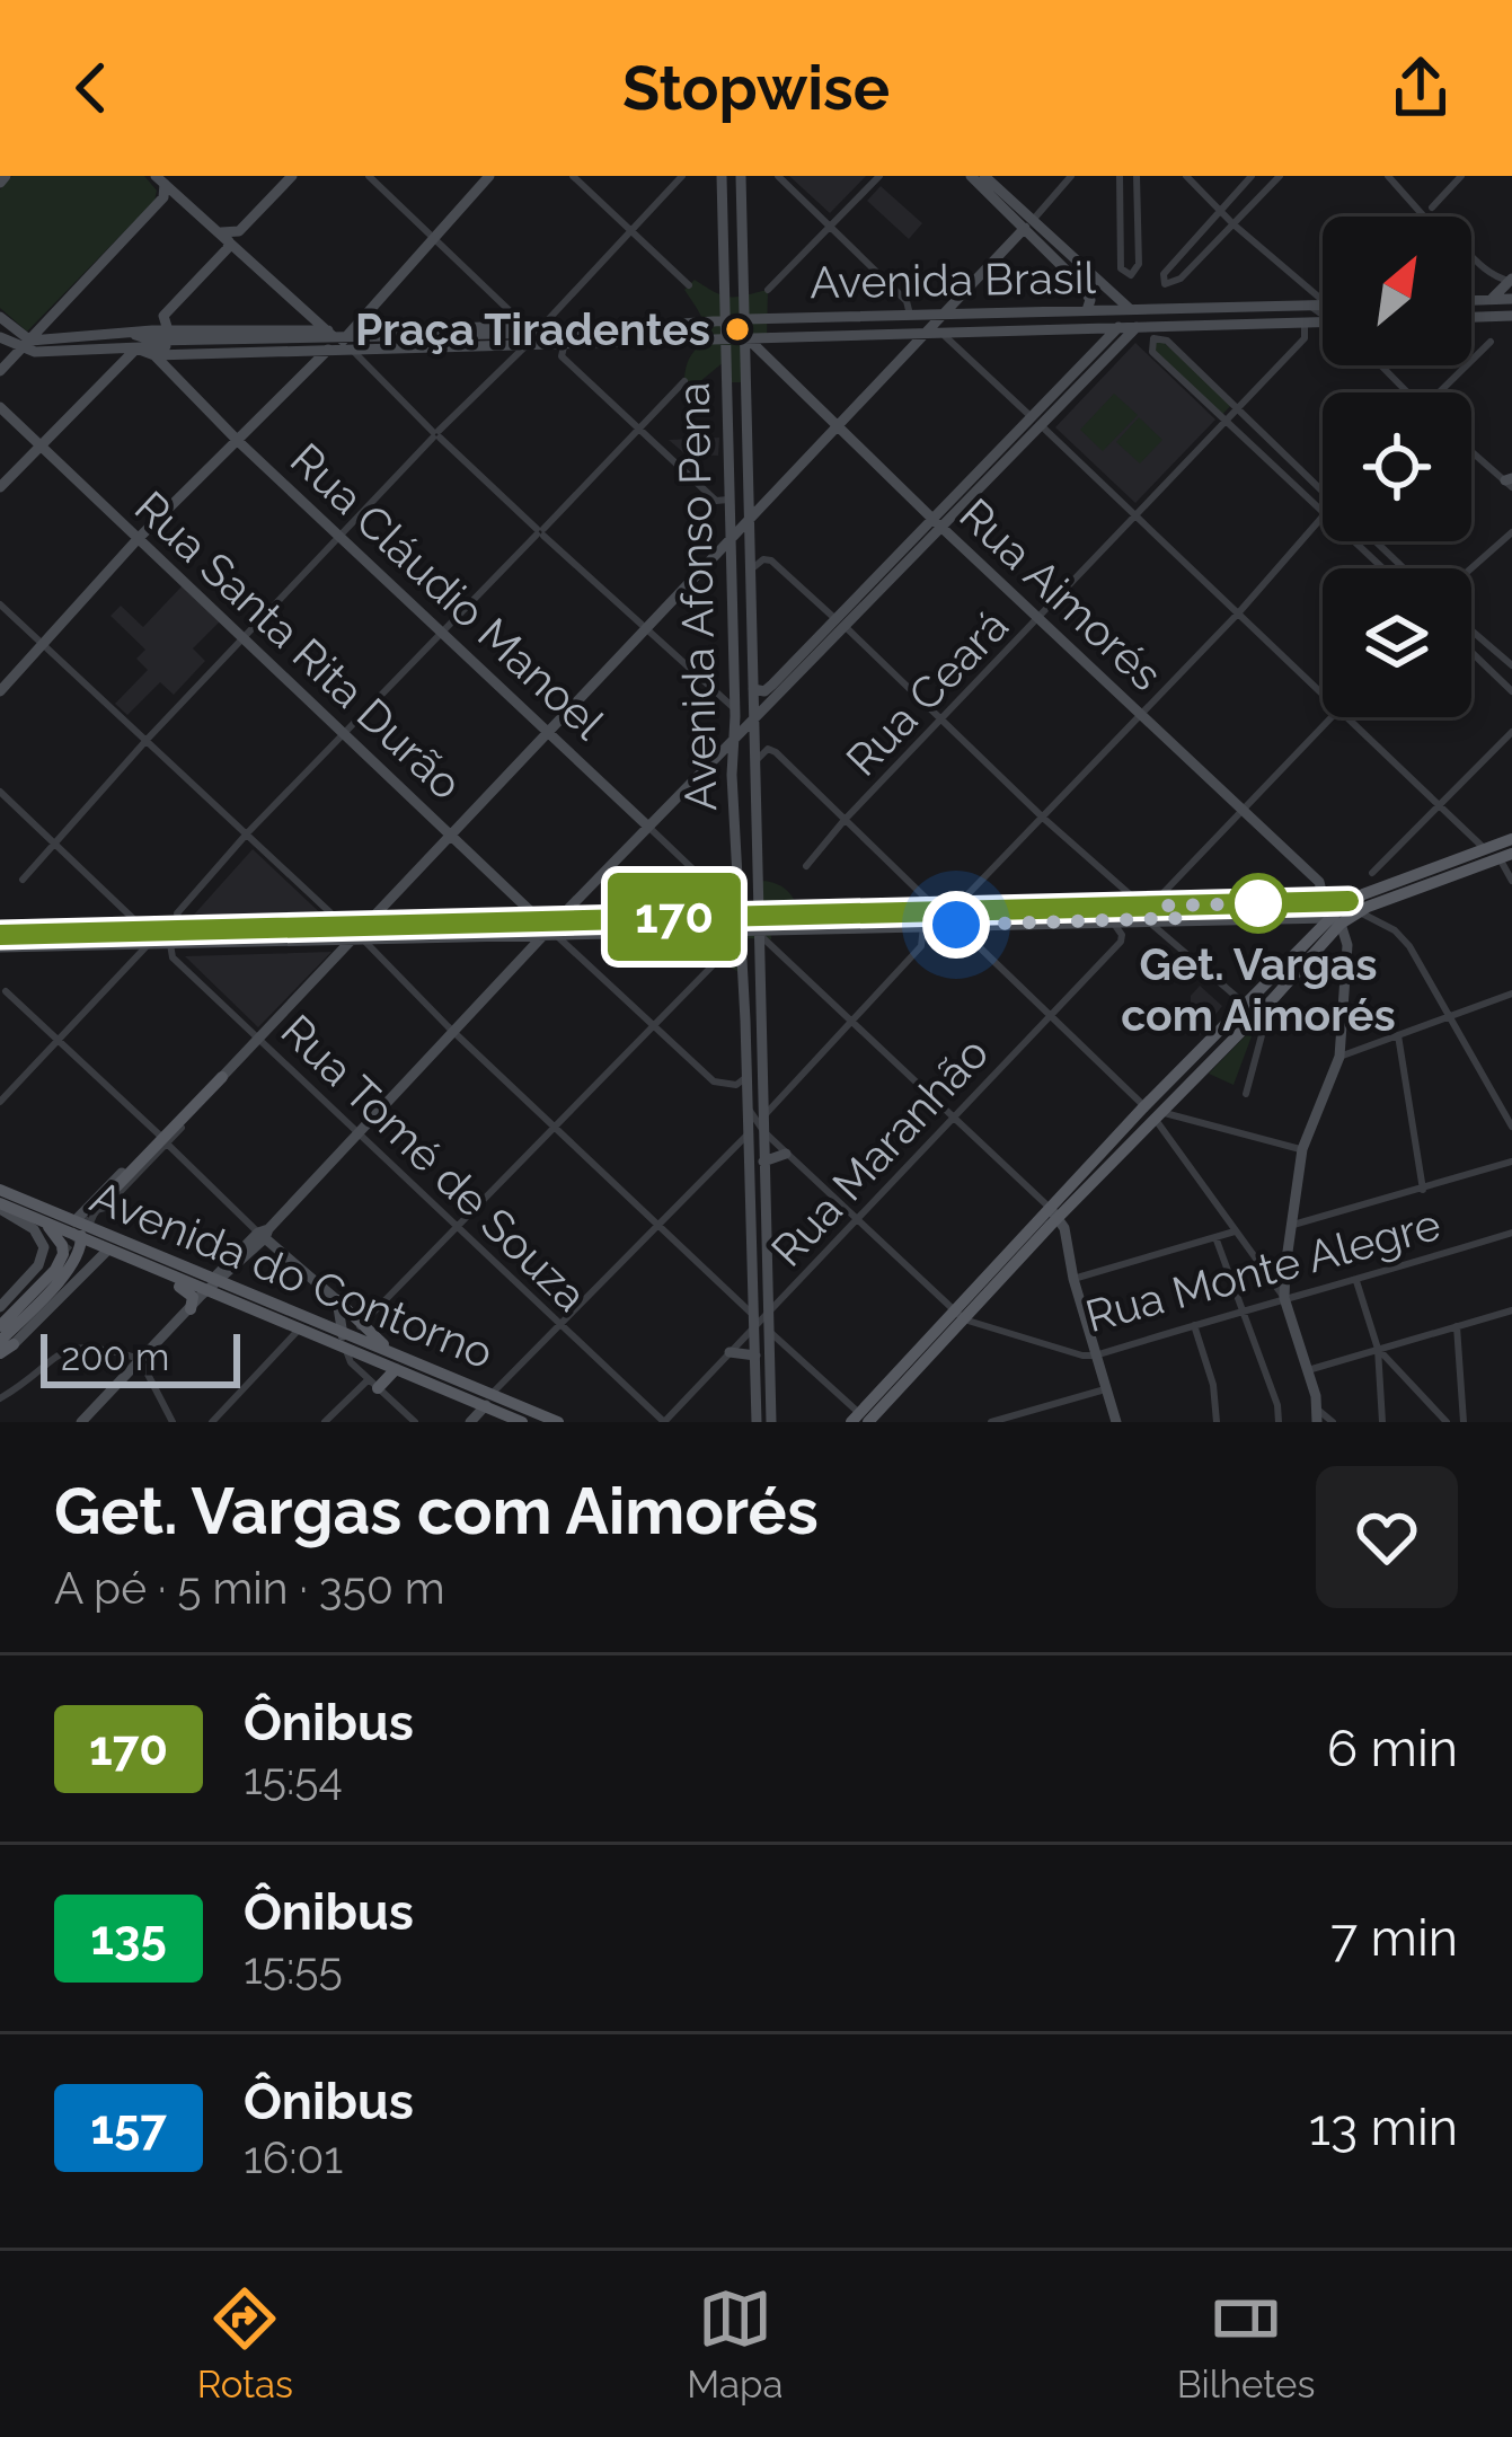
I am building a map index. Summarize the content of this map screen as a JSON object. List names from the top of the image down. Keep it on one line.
{"streets":{"main road":["Avenida do Contorno"],"street":["Avenida Brasil","Rua Cláudio Manoel","Rua Aimorés","Avenida Afonso Pena","Rua Santa Rita Durão","Rua Ceará","Rua Maranhão","Rua Tomé de Souza","Rua Monte Alegre"]},"crossings":[["Avenida Brasil","Rua Cláudio Manoel"],["Avenida Brasil","Rua Aimorés"],["Avenida Brasil","Avenida Afonso Pena"],["Avenida Brasil","Rua Ceará"],["Rua Aimorés","Avenida Afonso Pena"],["Rua Aimorés","Rua Ceará"],["Avenida Afonso Pena","Rua Maranhão"]],"places":["Praça Tiradentes","Get. Vargas com Aimorés"],"lines":["bus line 170"],"scale_bar":"200 m","north":"top right","page":{"header":"Stopwise","on_map":"170","scale":"200 m","heading":["Get. Vargas com Aimorés","A pé · 5 min · 350 m"],"list":[{"mark":"170","name":"Ônibus","note":"15:54","value":"6 min"},{"mark":"135","name":"Ônibus","note":"15:55","value":"7 min"},{"mark":"157","name":"Ônibus","note":"16:01","value":"13 min"}],"tabs":["Rotas","Mapa","Bilhetes"]}}
